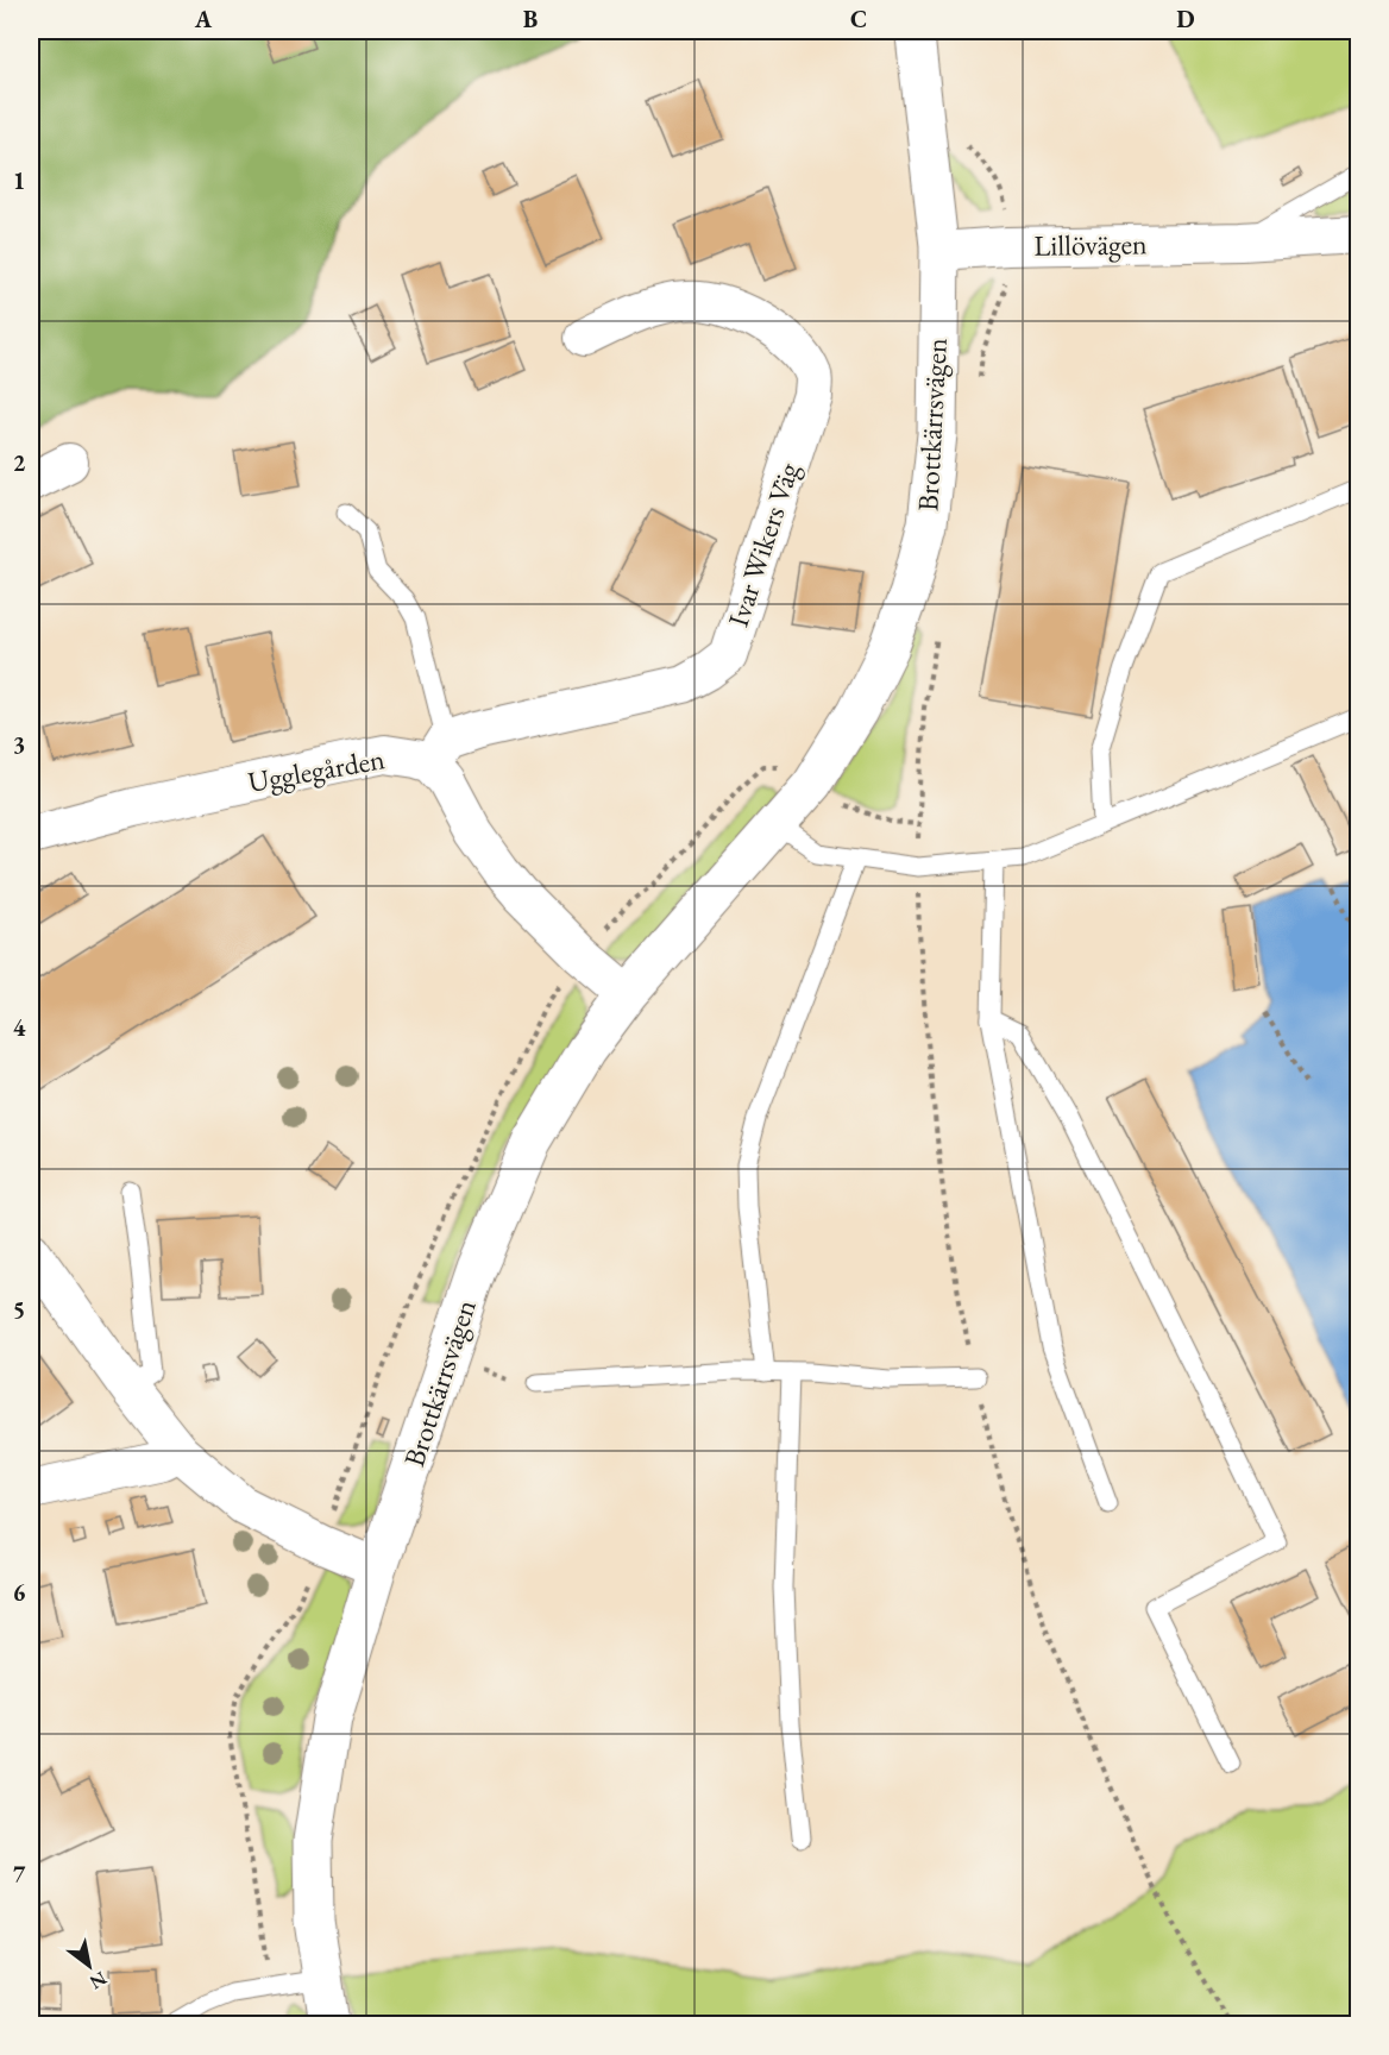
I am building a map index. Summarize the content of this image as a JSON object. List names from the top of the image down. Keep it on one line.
{"streets":{"street":["Lillövägen","Brottkärrsvägen","Ivar Wikers Väg","Ugglegården"]},"crossings":[["Lillövägen","Brottkärrsvägen"],["Ivar Wikers Väg","Ugglegården"]],"north":"bottom right","grid":{"columns":["A","B","C","D"],"rows":["1","2","3","4","5","6","7"]}}
